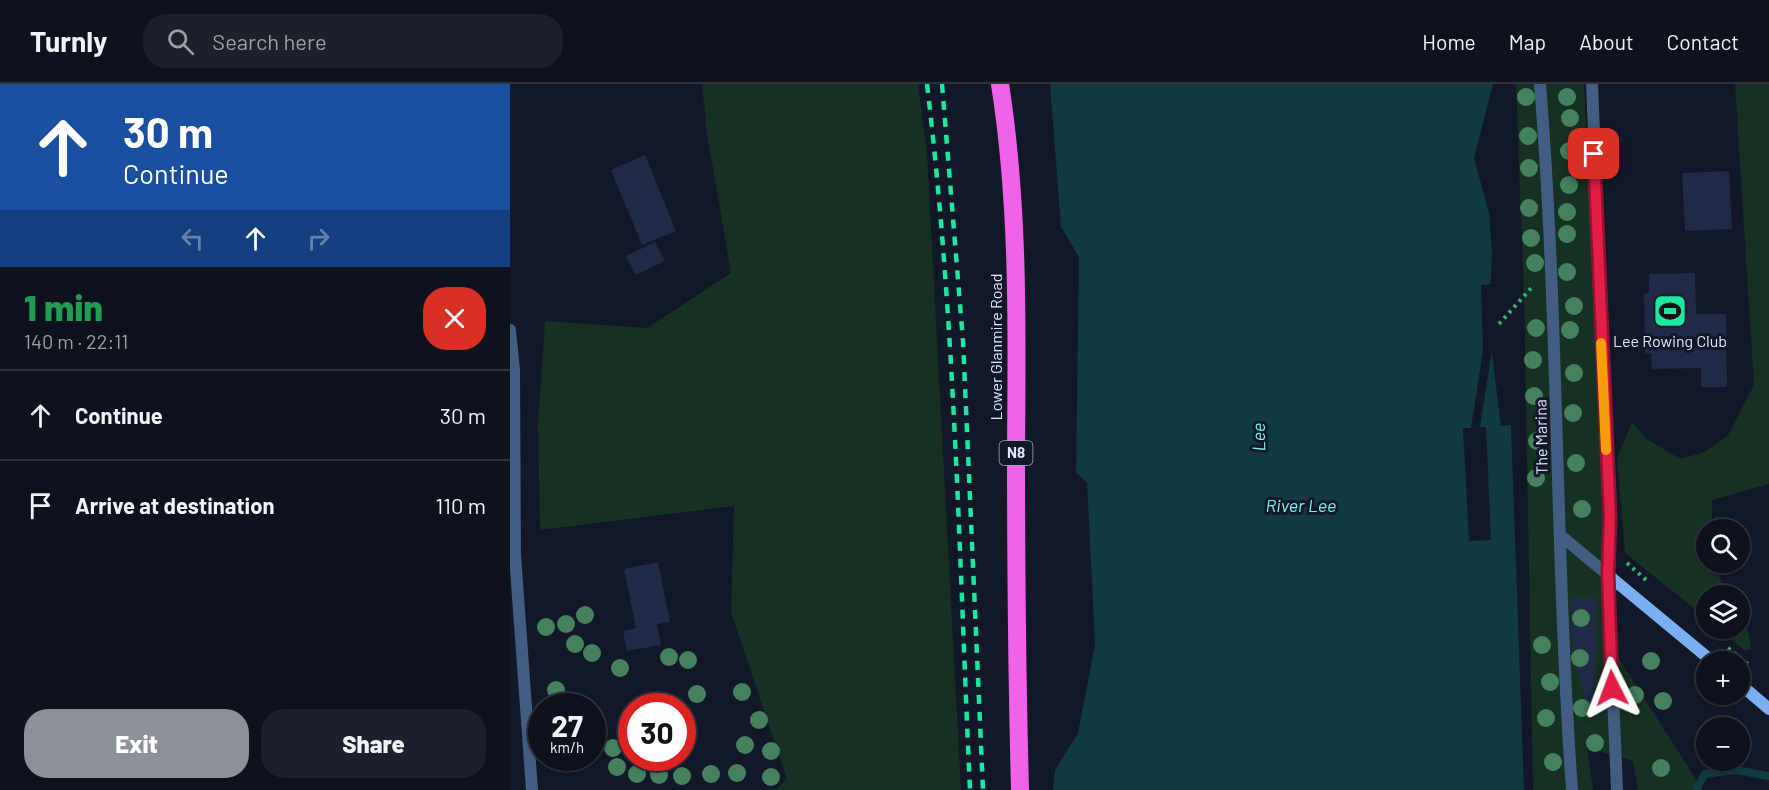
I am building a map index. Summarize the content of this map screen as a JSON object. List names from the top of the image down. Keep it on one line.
{"streets":{"highway":["Lower Glanmire Road","N8"],"street":["The Marina"]},"water":["Lee","River Lee"],"places":{"sports":["Lee Rowing Club"]},"page":{"header":"Turnly","search":"Search here","nav":["Home","Map","About","Contact"],"turn":["30 m","Continue"],"heading":["1 min","140 m · 22:11"],"list":[{"name":"Continue","value":"30 m"},{"name":"Arrive at destination","value":"110 m"}],"map_buttons":["+","−"],"speed":"27 km/h","limit":"30","buttons":["Exit","Share"]}}
